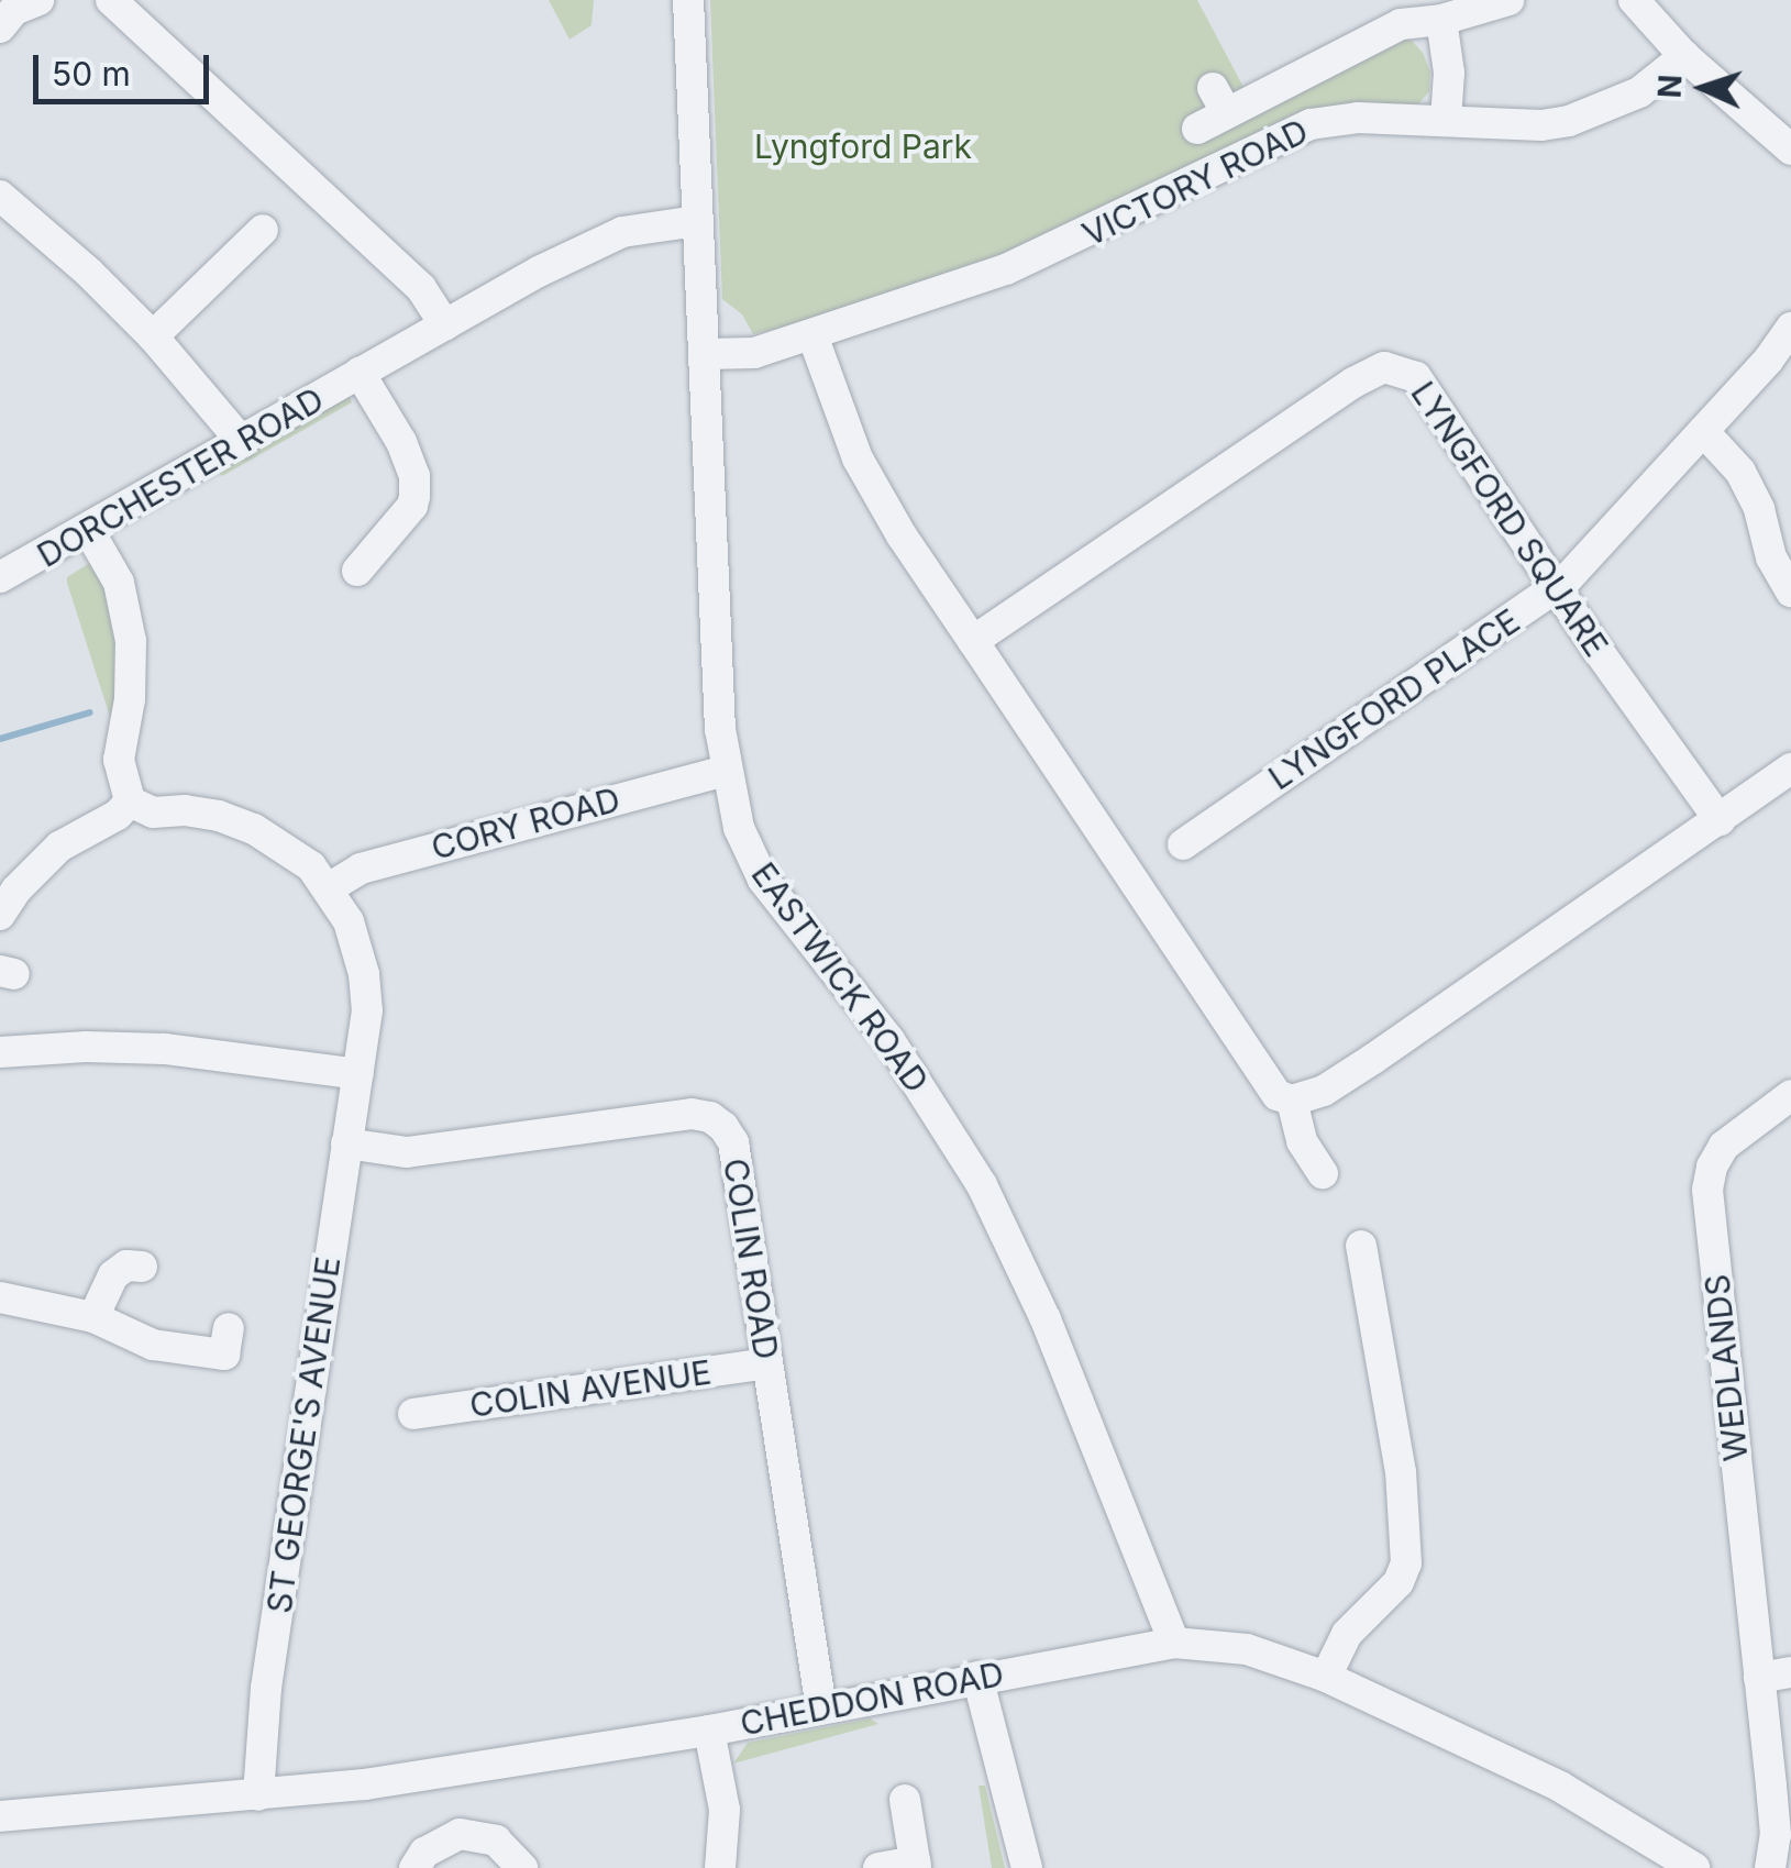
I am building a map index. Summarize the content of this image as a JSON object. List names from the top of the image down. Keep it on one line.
{"streets":{"street":["VICTORY ROAD","DORCHESTER ROAD","LYNGFORD SQUARE","LYNGFORD PLACE","CORY ROAD","EASTWICK ROAD","COLIN ROAD","WEDLANDS","COLIN AVENUE","ST GEORGE'S AVENUE","CHEDDON ROAD"]},"crossings":[["VICTORY ROAD","EASTWICK ROAD"],["DORCHESTER ROAD","EASTWICK ROAD"],["LYNGFORD SQUARE","LYNGFORD PLACE"],["CORY ROAD","EASTWICK ROAD"],["CORY ROAD","ST GEORGE'S AVENUE"],["EASTWICK ROAD","CHEDDON ROAD"],["COLIN ROAD","COLIN AVENUE"],["COLIN ROAD","ST GEORGE'S AVENUE"],["COLIN ROAD","CHEDDON ROAD"],["ST GEORGE'S AVENUE","CHEDDON ROAD"]],"parks":["Lyngford Park"],"scale_bar":"50 m","north":"left"}
